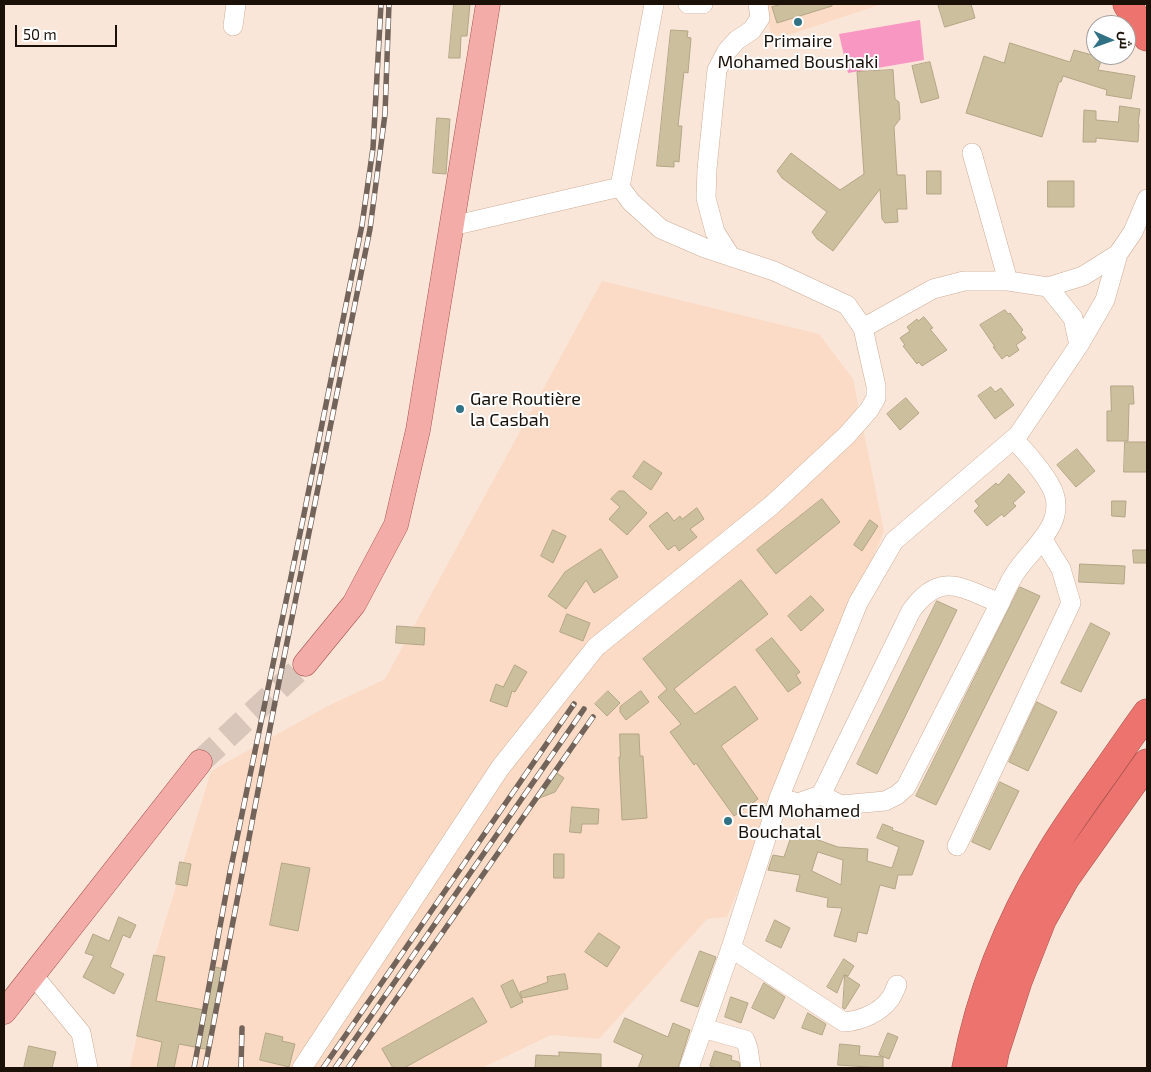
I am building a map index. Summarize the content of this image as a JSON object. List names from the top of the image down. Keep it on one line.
{"places":["Primaire Mohamed Boushaki","Gare Routière la Casbah","CEM Mohamed Bouchatal"],"scale_bar":"50 m","north":"right"}
